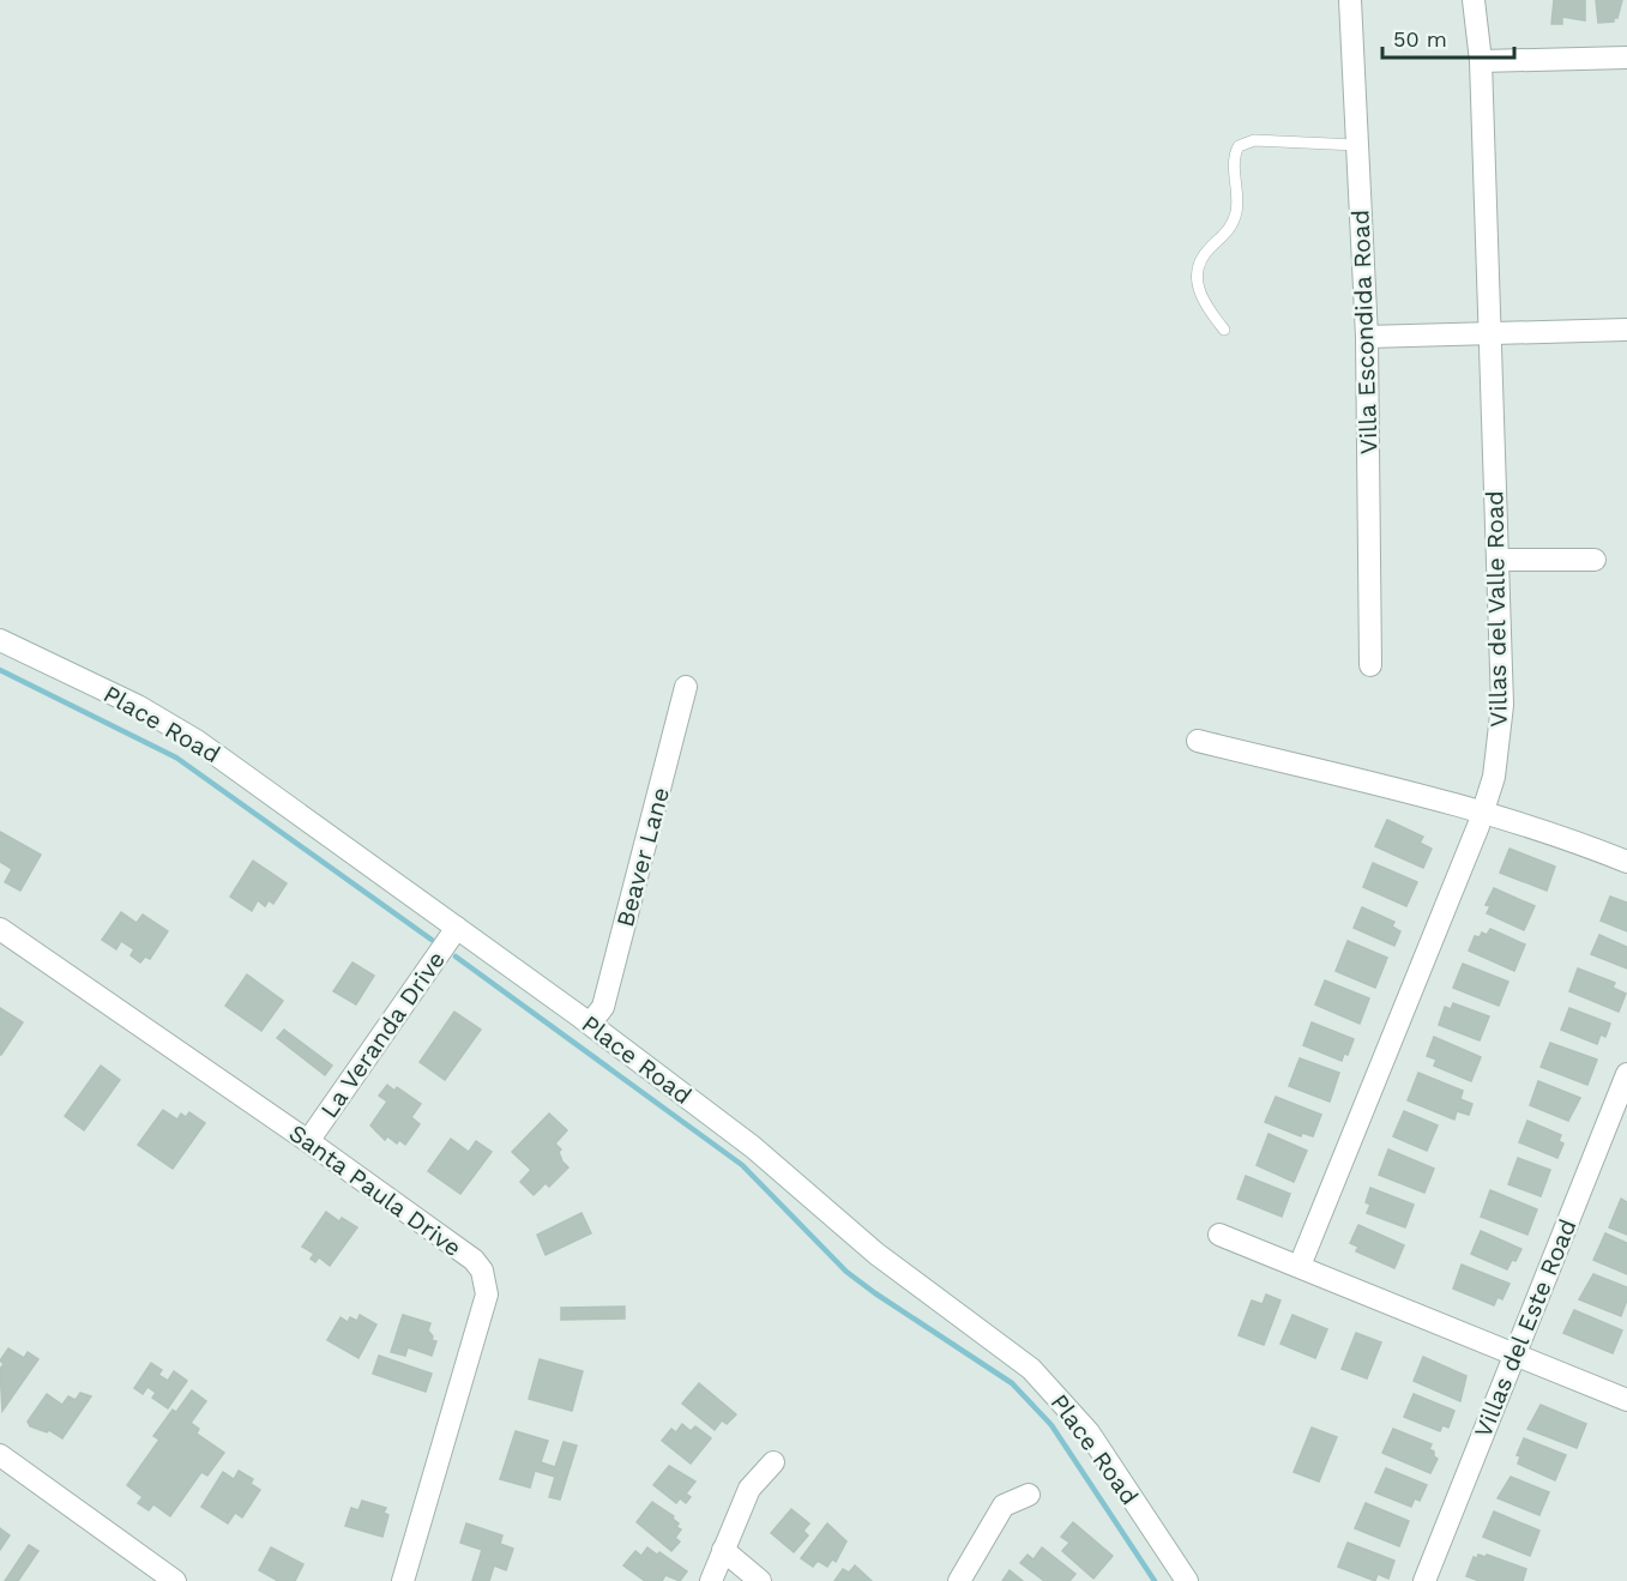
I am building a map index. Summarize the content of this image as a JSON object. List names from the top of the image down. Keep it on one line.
{"streets":{"street":["Villa Escondida Road","Villas del Valle Road","Place Road","Beaver Lane","La Veranda Drive","Santa Paula Drive","Villas del Este Road"]},"crossings":[["Place Road","Beaver Lane"],["Place Road","La Veranda Drive"],["La Veranda Drive","Santa Paula Drive"]],"scale_bar":"50 m"}
